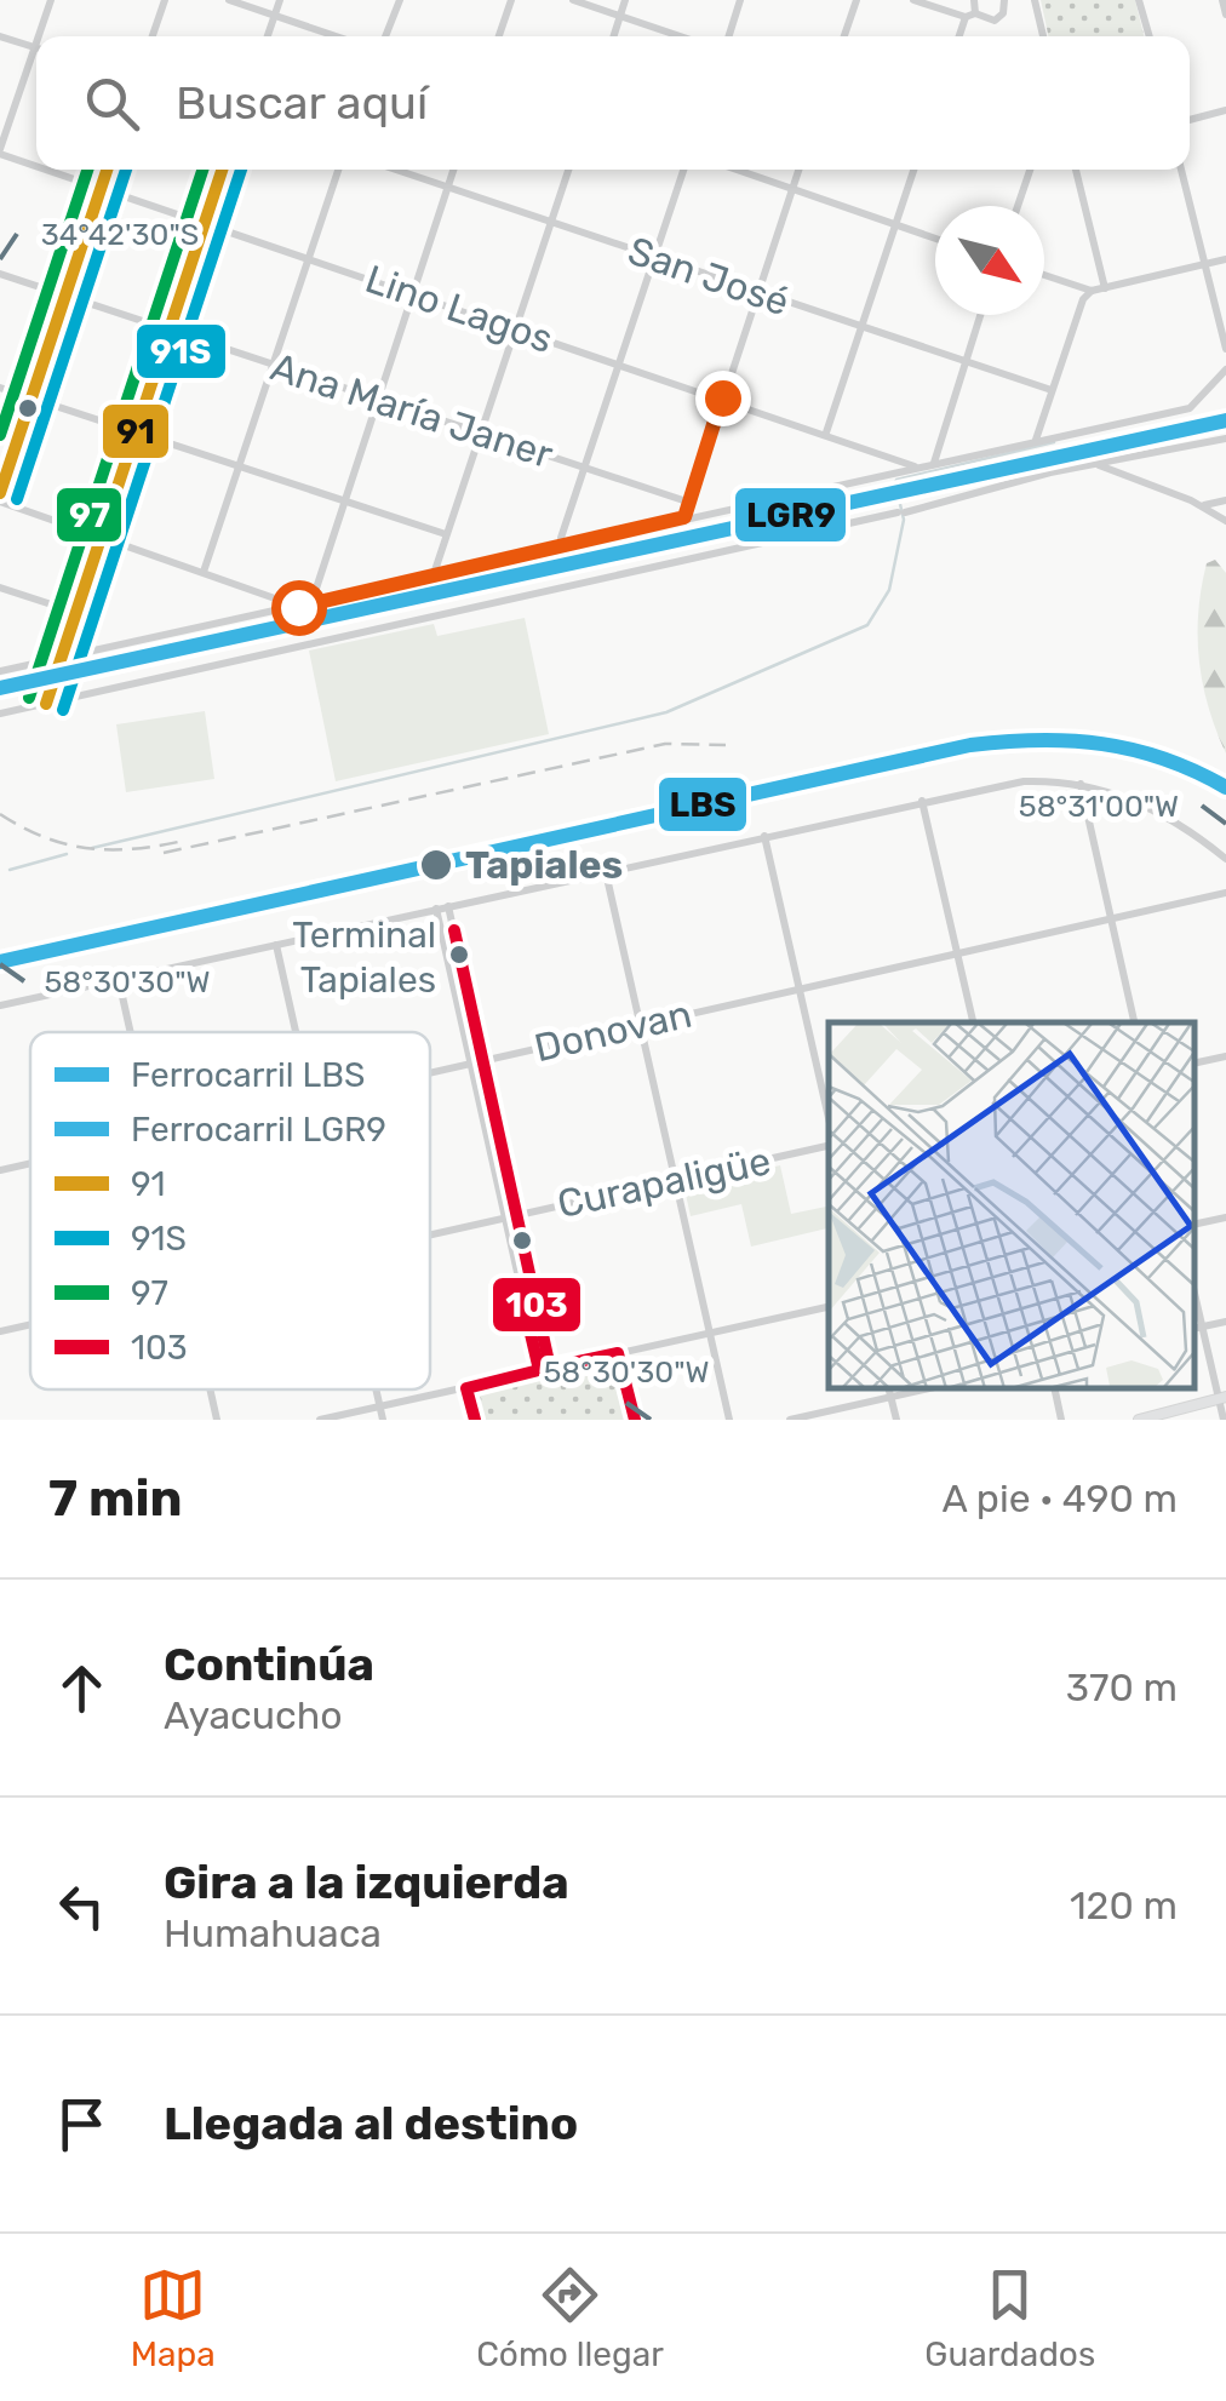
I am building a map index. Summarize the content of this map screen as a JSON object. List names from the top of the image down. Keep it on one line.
{"streets":{"street":["San José","Lino Lagos","Ana María Janer","Donovan","Curapaligüe"]},"places":["Tapiales","Terminal Tapiales"],"lines":["transit line 91","transit line 91S","transit line 97","rail line LGR9","rail line LBS","transit line 103"],"legend":["Ferrocarril LBS","Ferrocarril LGR9","91","91S","97","103"],"north":"bottom right","page":{"search":"Buscar aquí","heading":["7 min","A pie · 490 m"],"list":[["Continúa","Ayacucho","370 m"],["Gira a la izquierda","Humahuaca","120 m"],"Llegada al destino"],"nav":["Mapa","Cómo llegar","Guardados"]},"coordinates":["34°42'30\"S","58°31'00\"W","58°30'30\"W"]}
